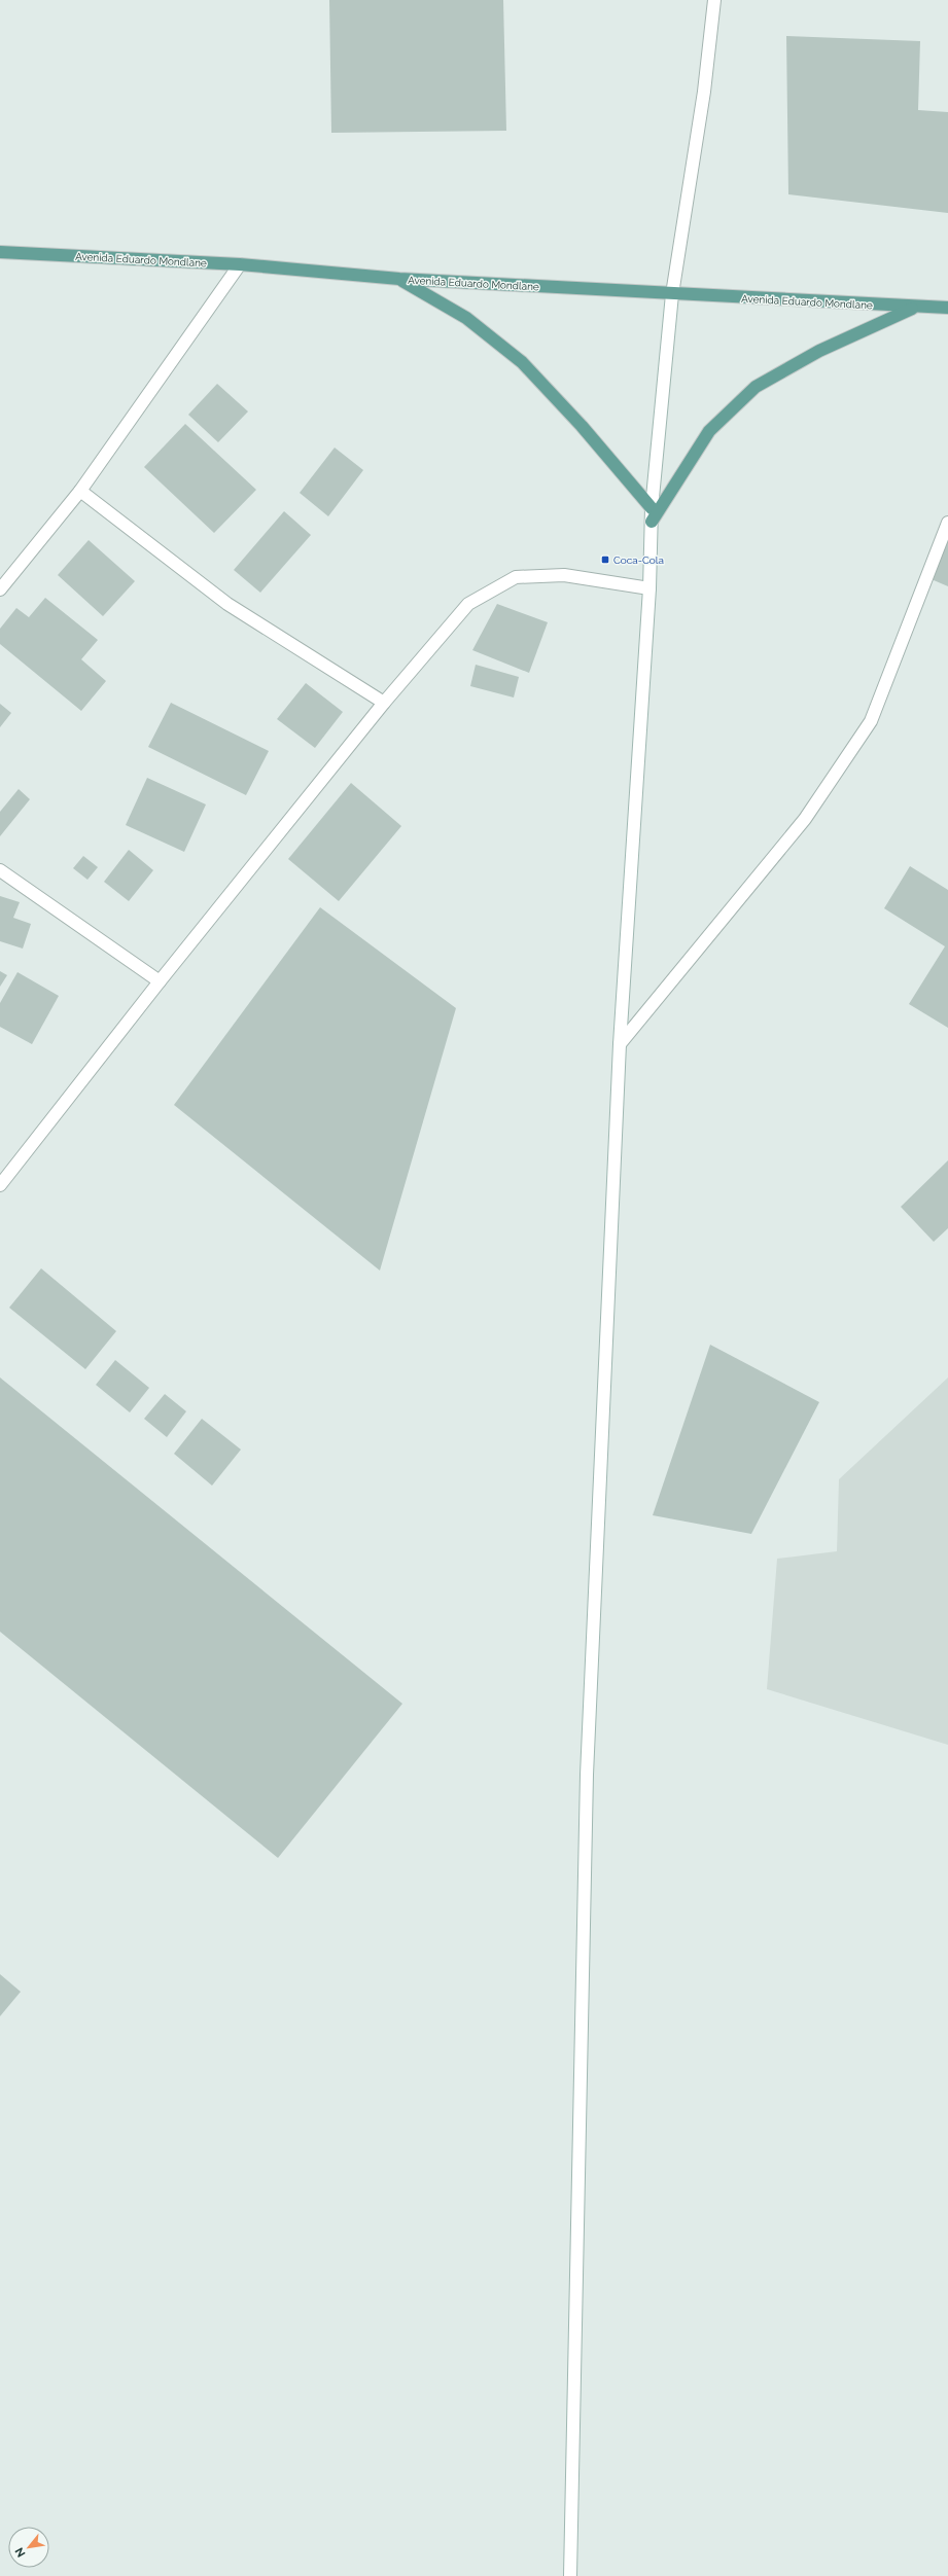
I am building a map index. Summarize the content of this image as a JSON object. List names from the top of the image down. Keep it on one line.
{"streets":{"main road":["Avenida Eduardo Mondlane"]},"places":{"transit":["Coca-Cola"]},"north":"bottom left"}
